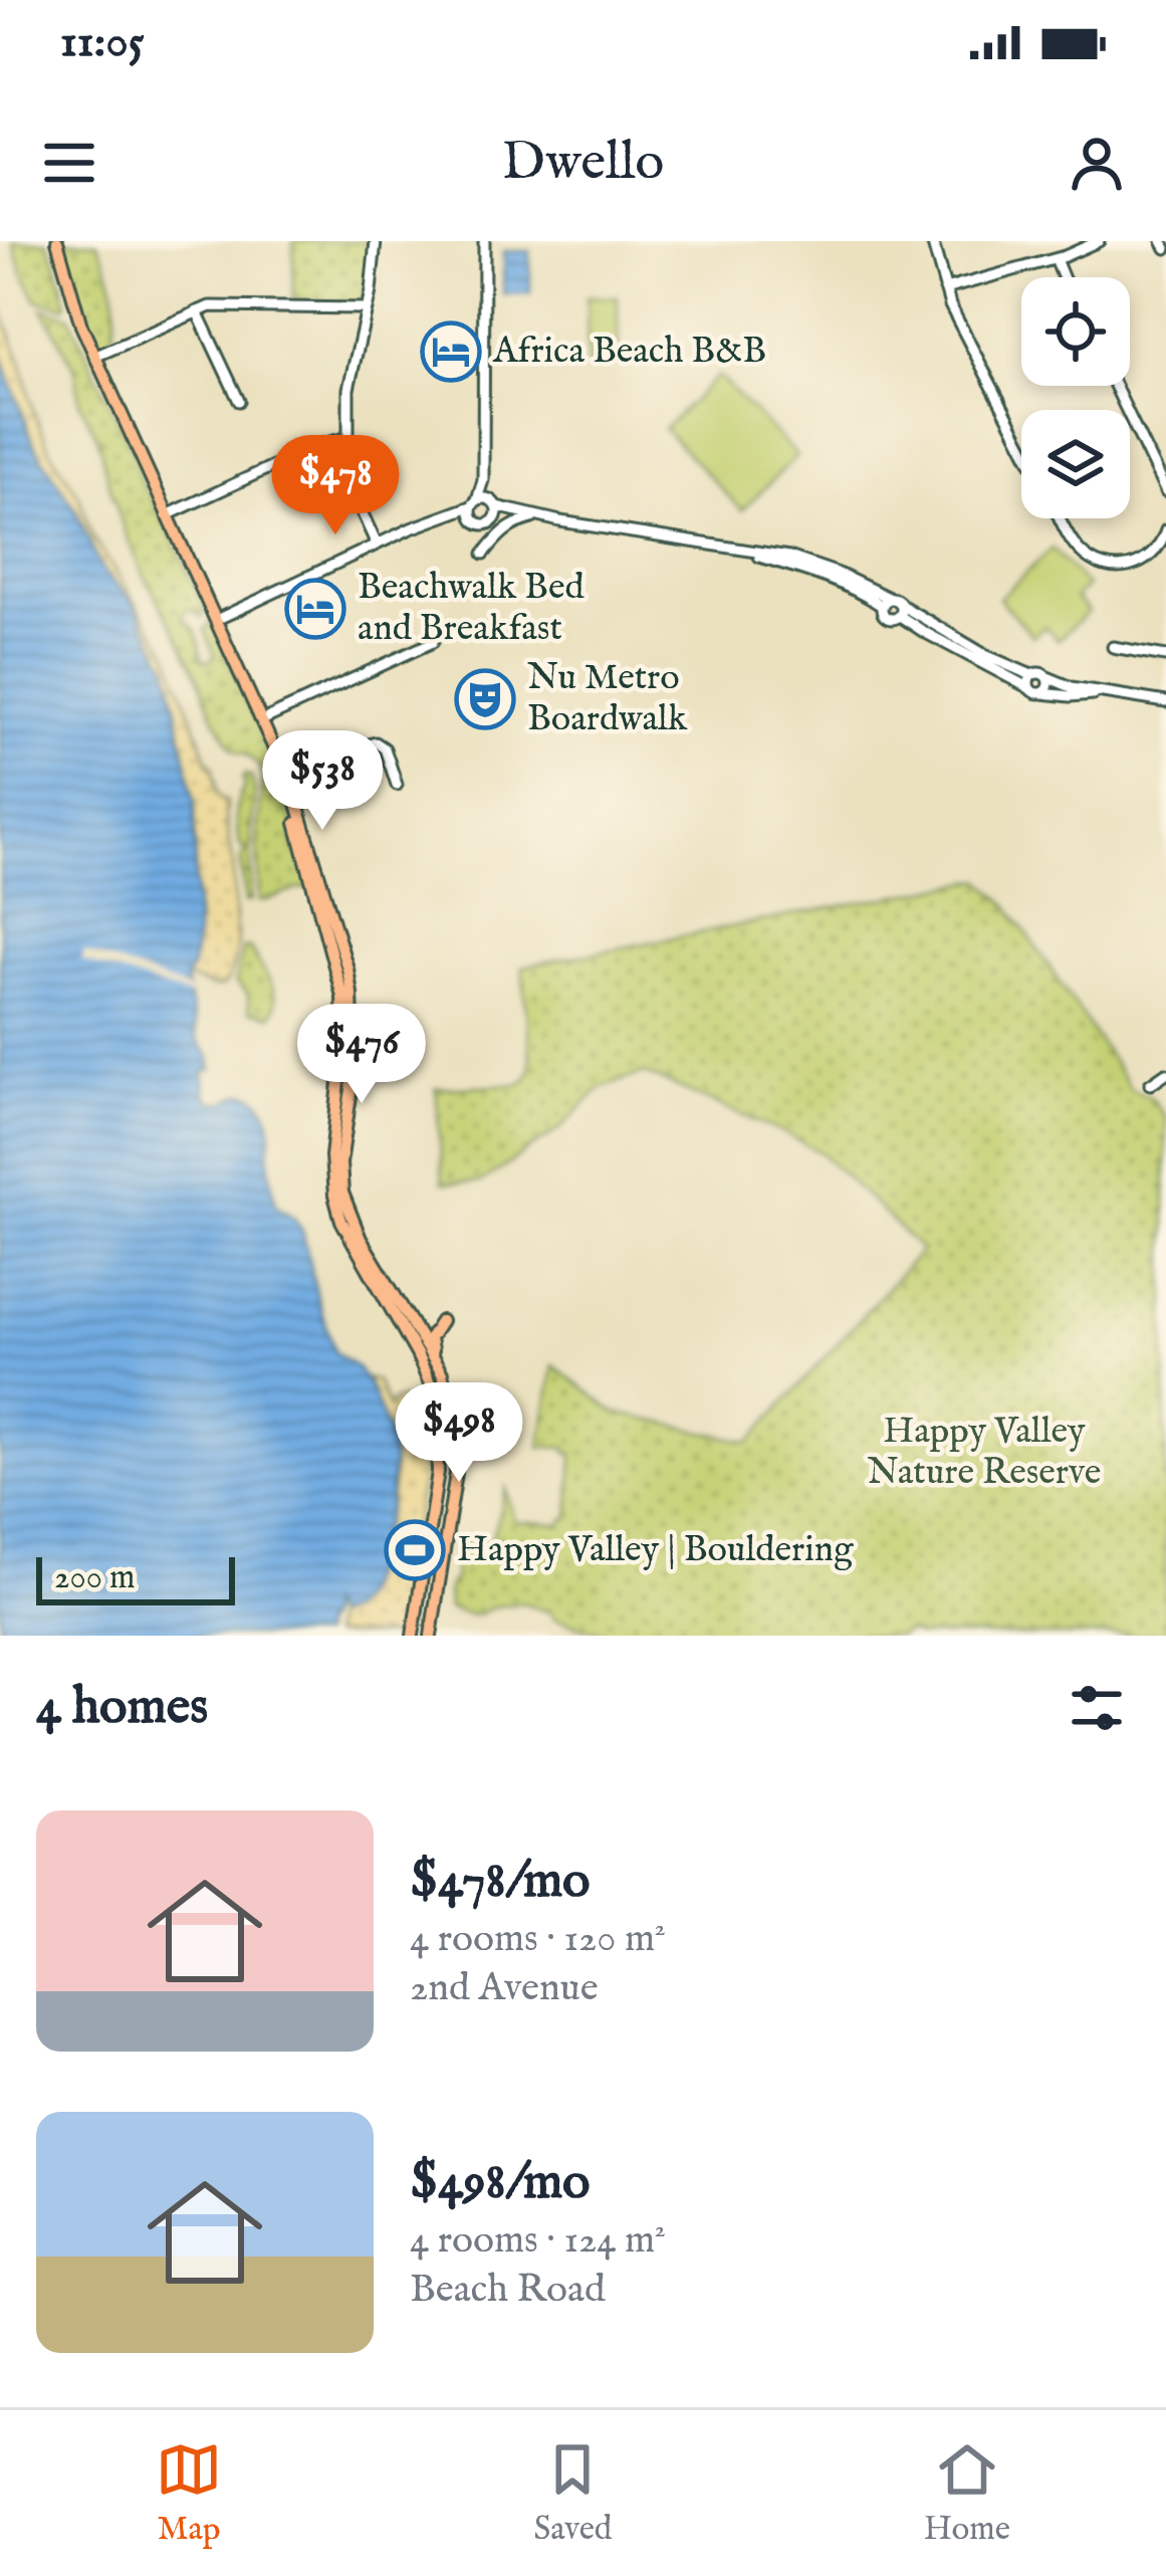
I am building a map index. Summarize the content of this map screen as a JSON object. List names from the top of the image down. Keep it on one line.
{"parks":["Happy Valley Nature Reserve"],"places":{"hotel":["Africa Beach B&B","Beachwalk Bed and Breakfast"],"theatre":["Nu Metro Boardwalk"],"sports":["Happy Valley | Bouldering"]},"scale_bar":"200 m","page":{"status":"11:05","header":"Dwello","price":["$478","$538","$476","$498"],"scale":"200 m","heading":"4 homes","list":[{"name":"$478/mo","note":"4 rooms · 120 m² · 2nd Avenue"},{"name":"$498/mo","note":"4 rooms · 124 m² · Beach Road"}],"tabs":["Map","Saved","Home"]}}
